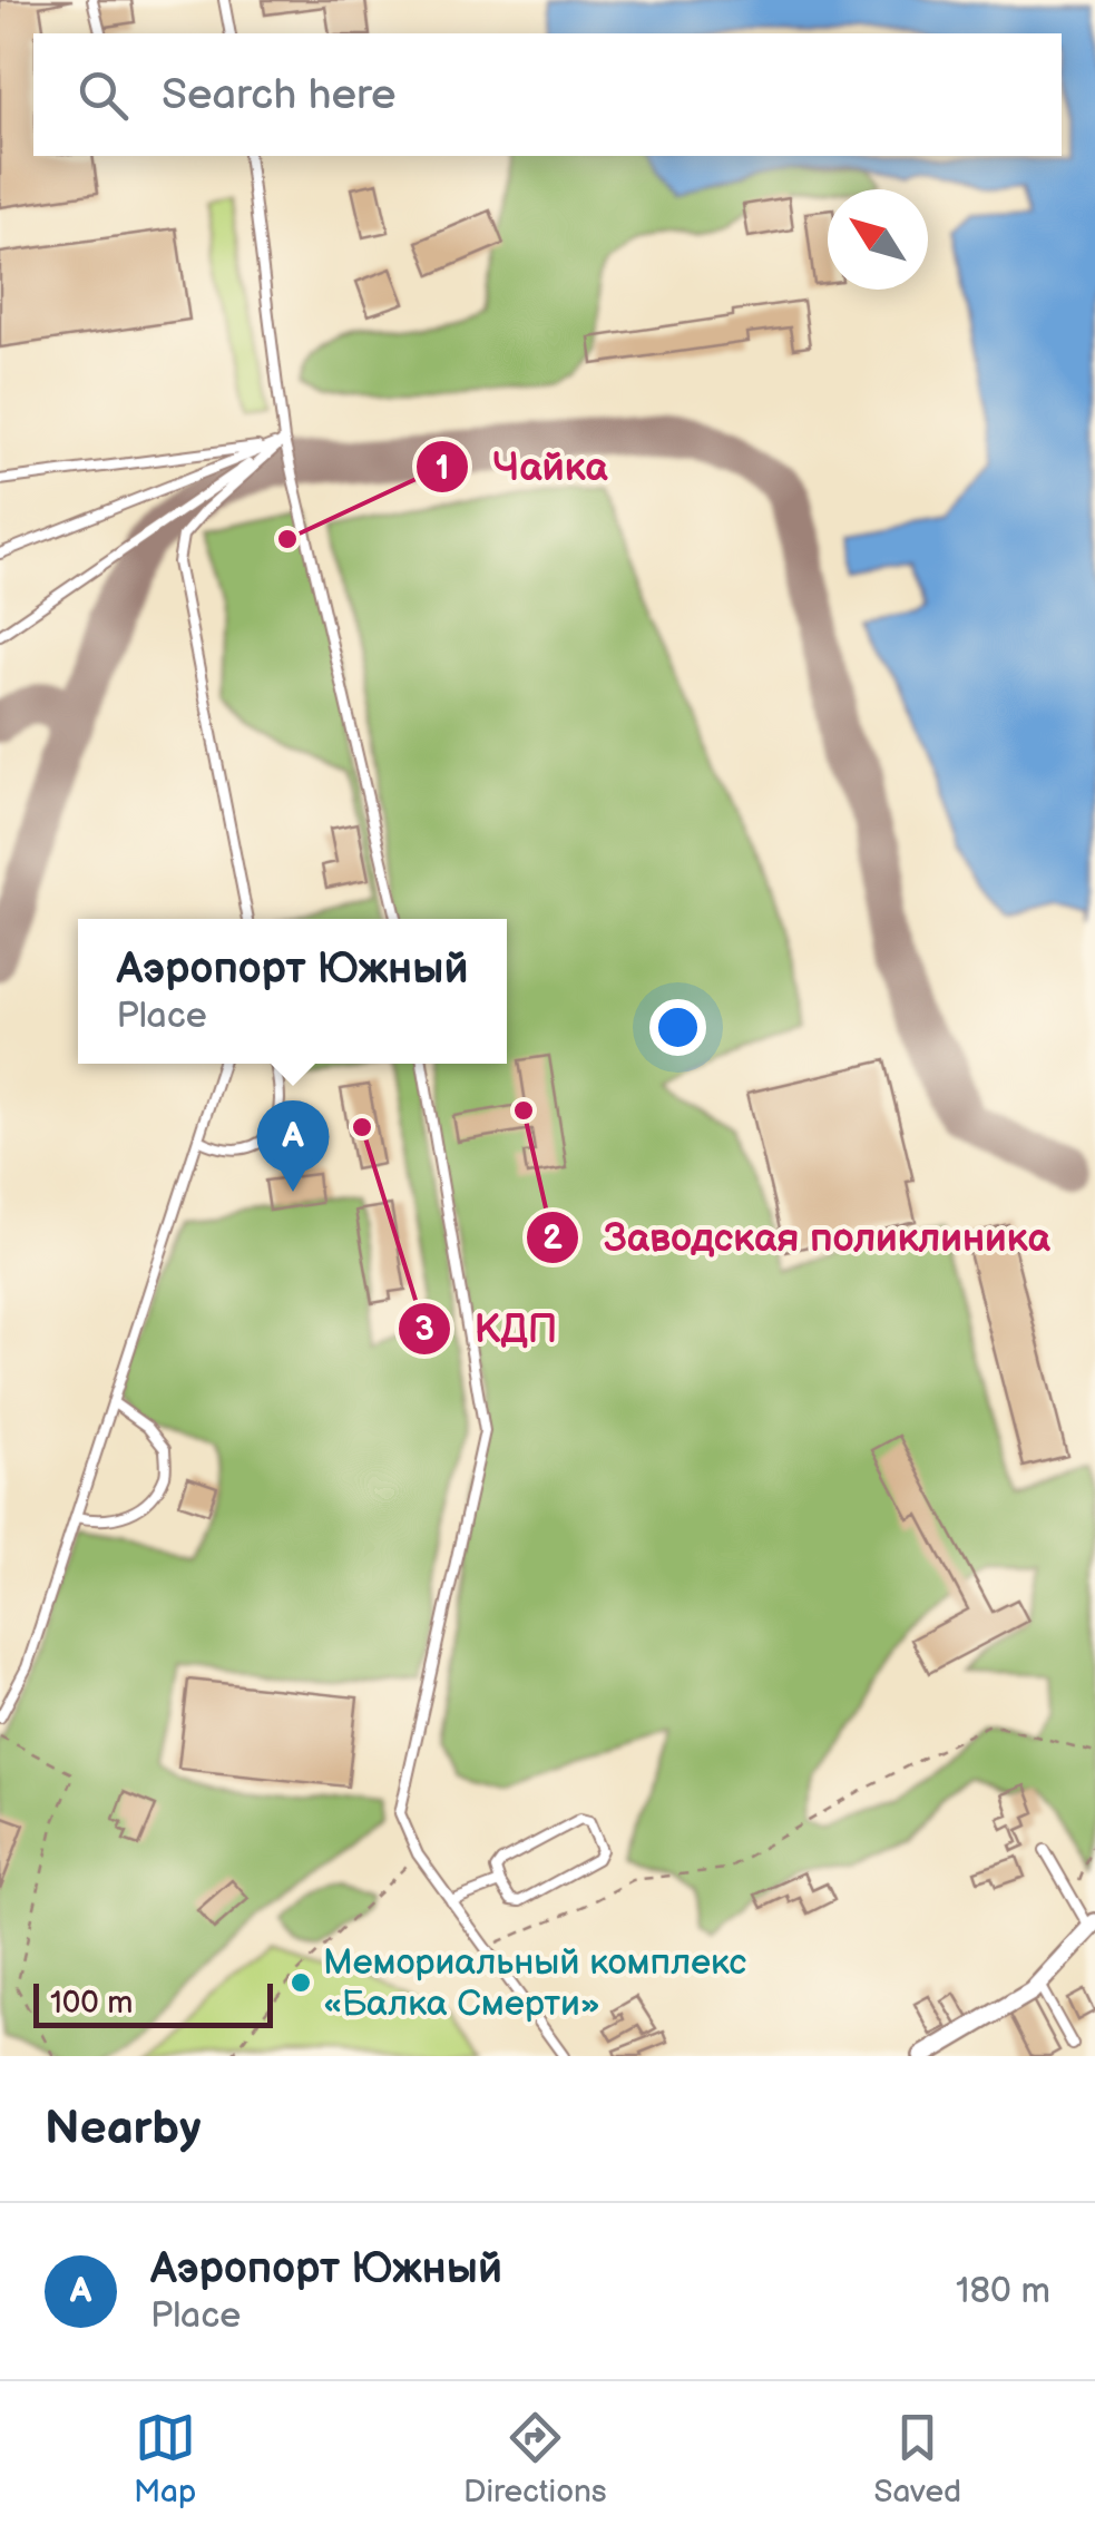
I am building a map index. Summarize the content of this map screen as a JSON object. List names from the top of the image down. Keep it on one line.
{"places":["Чайка","Заводская поликлиника","КДП","Мемориальный комплекс «Балка Смерти»"],"scale_bar":"100 m","north":"top left","page":{"search":"Search here","popup":["Аэропорт Южный","Place"],"pins":"A","scale":"100 m","heading":"Nearby","list":[{"mark":"A","name":"Аэропорт Южный","note":"Place","value":"180 m"}],"nav":["Map","Directions","Saved"]}}
